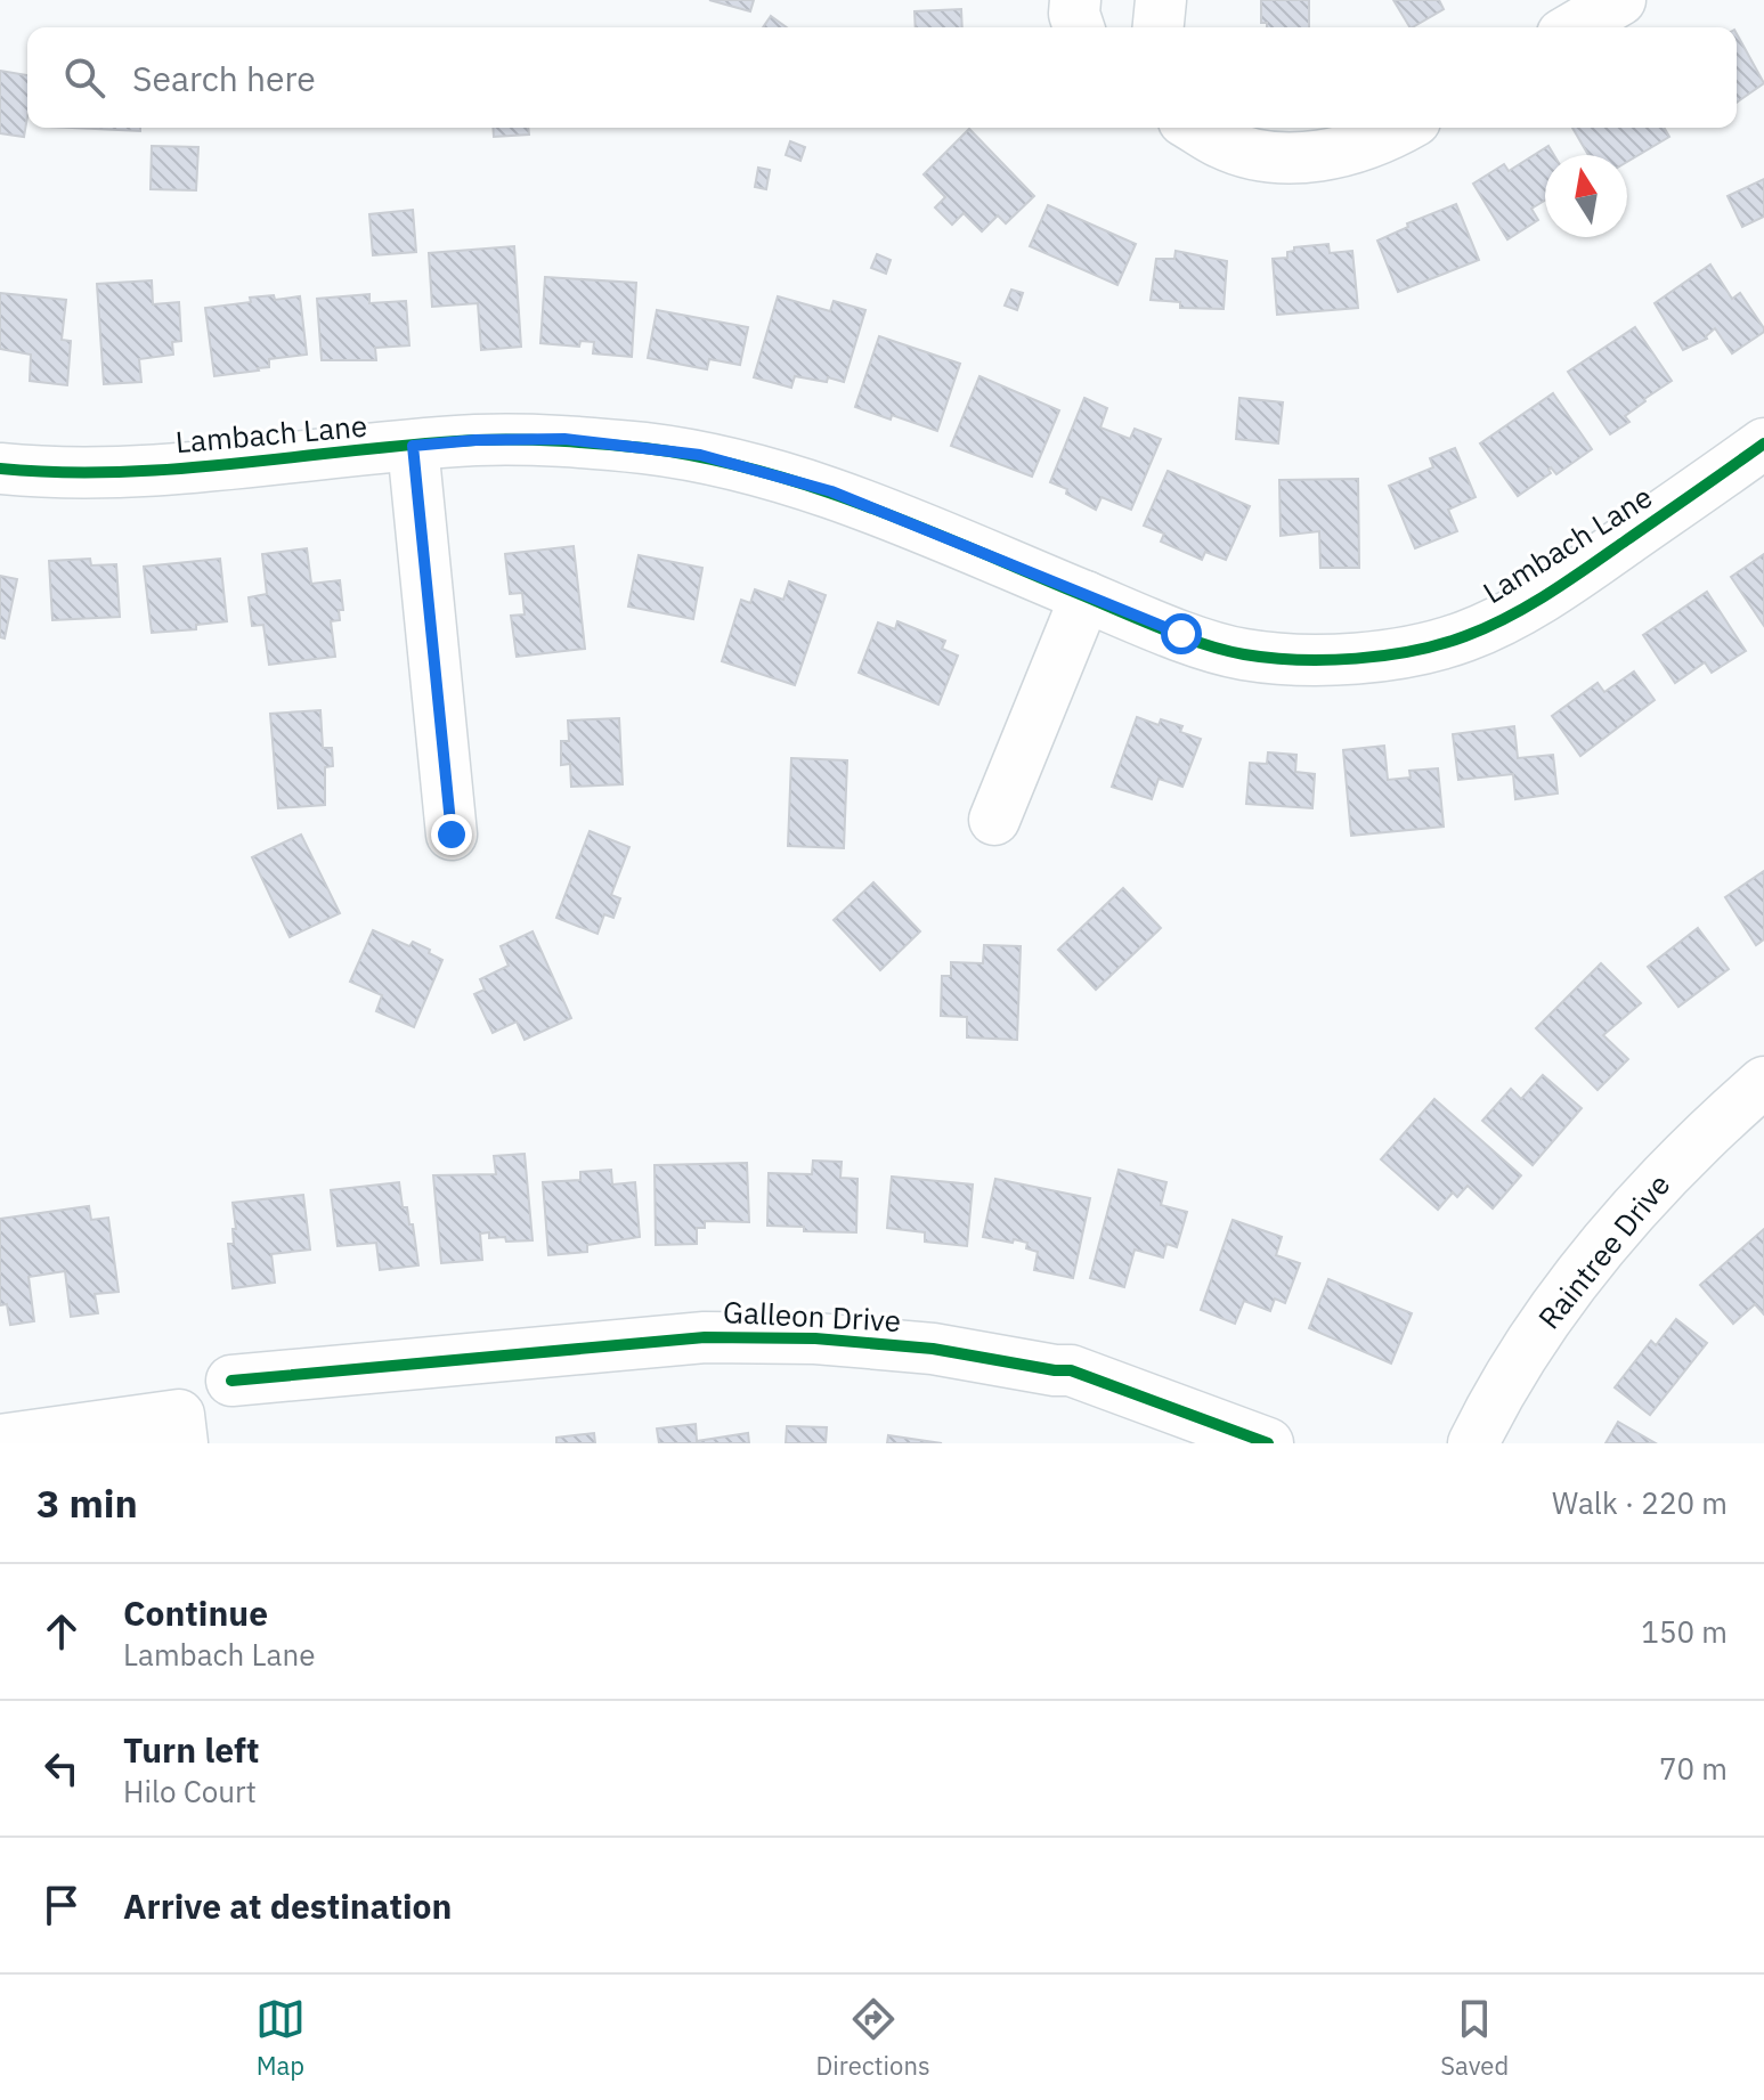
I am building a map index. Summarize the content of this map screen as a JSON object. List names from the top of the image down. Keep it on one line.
{"streets":{"street":["Lambach Lane","Raintree Drive","Galleon Drive"]},"north":"top","page":{"search":"Search here","heading":["3 min","Walk · 220 m"],"list":[["Continue","Lambach Lane","150 m"],["Turn left","Hilo Court","70 m"],"Arrive at destination"],"nav":["Map","Directions","Saved"]}}
